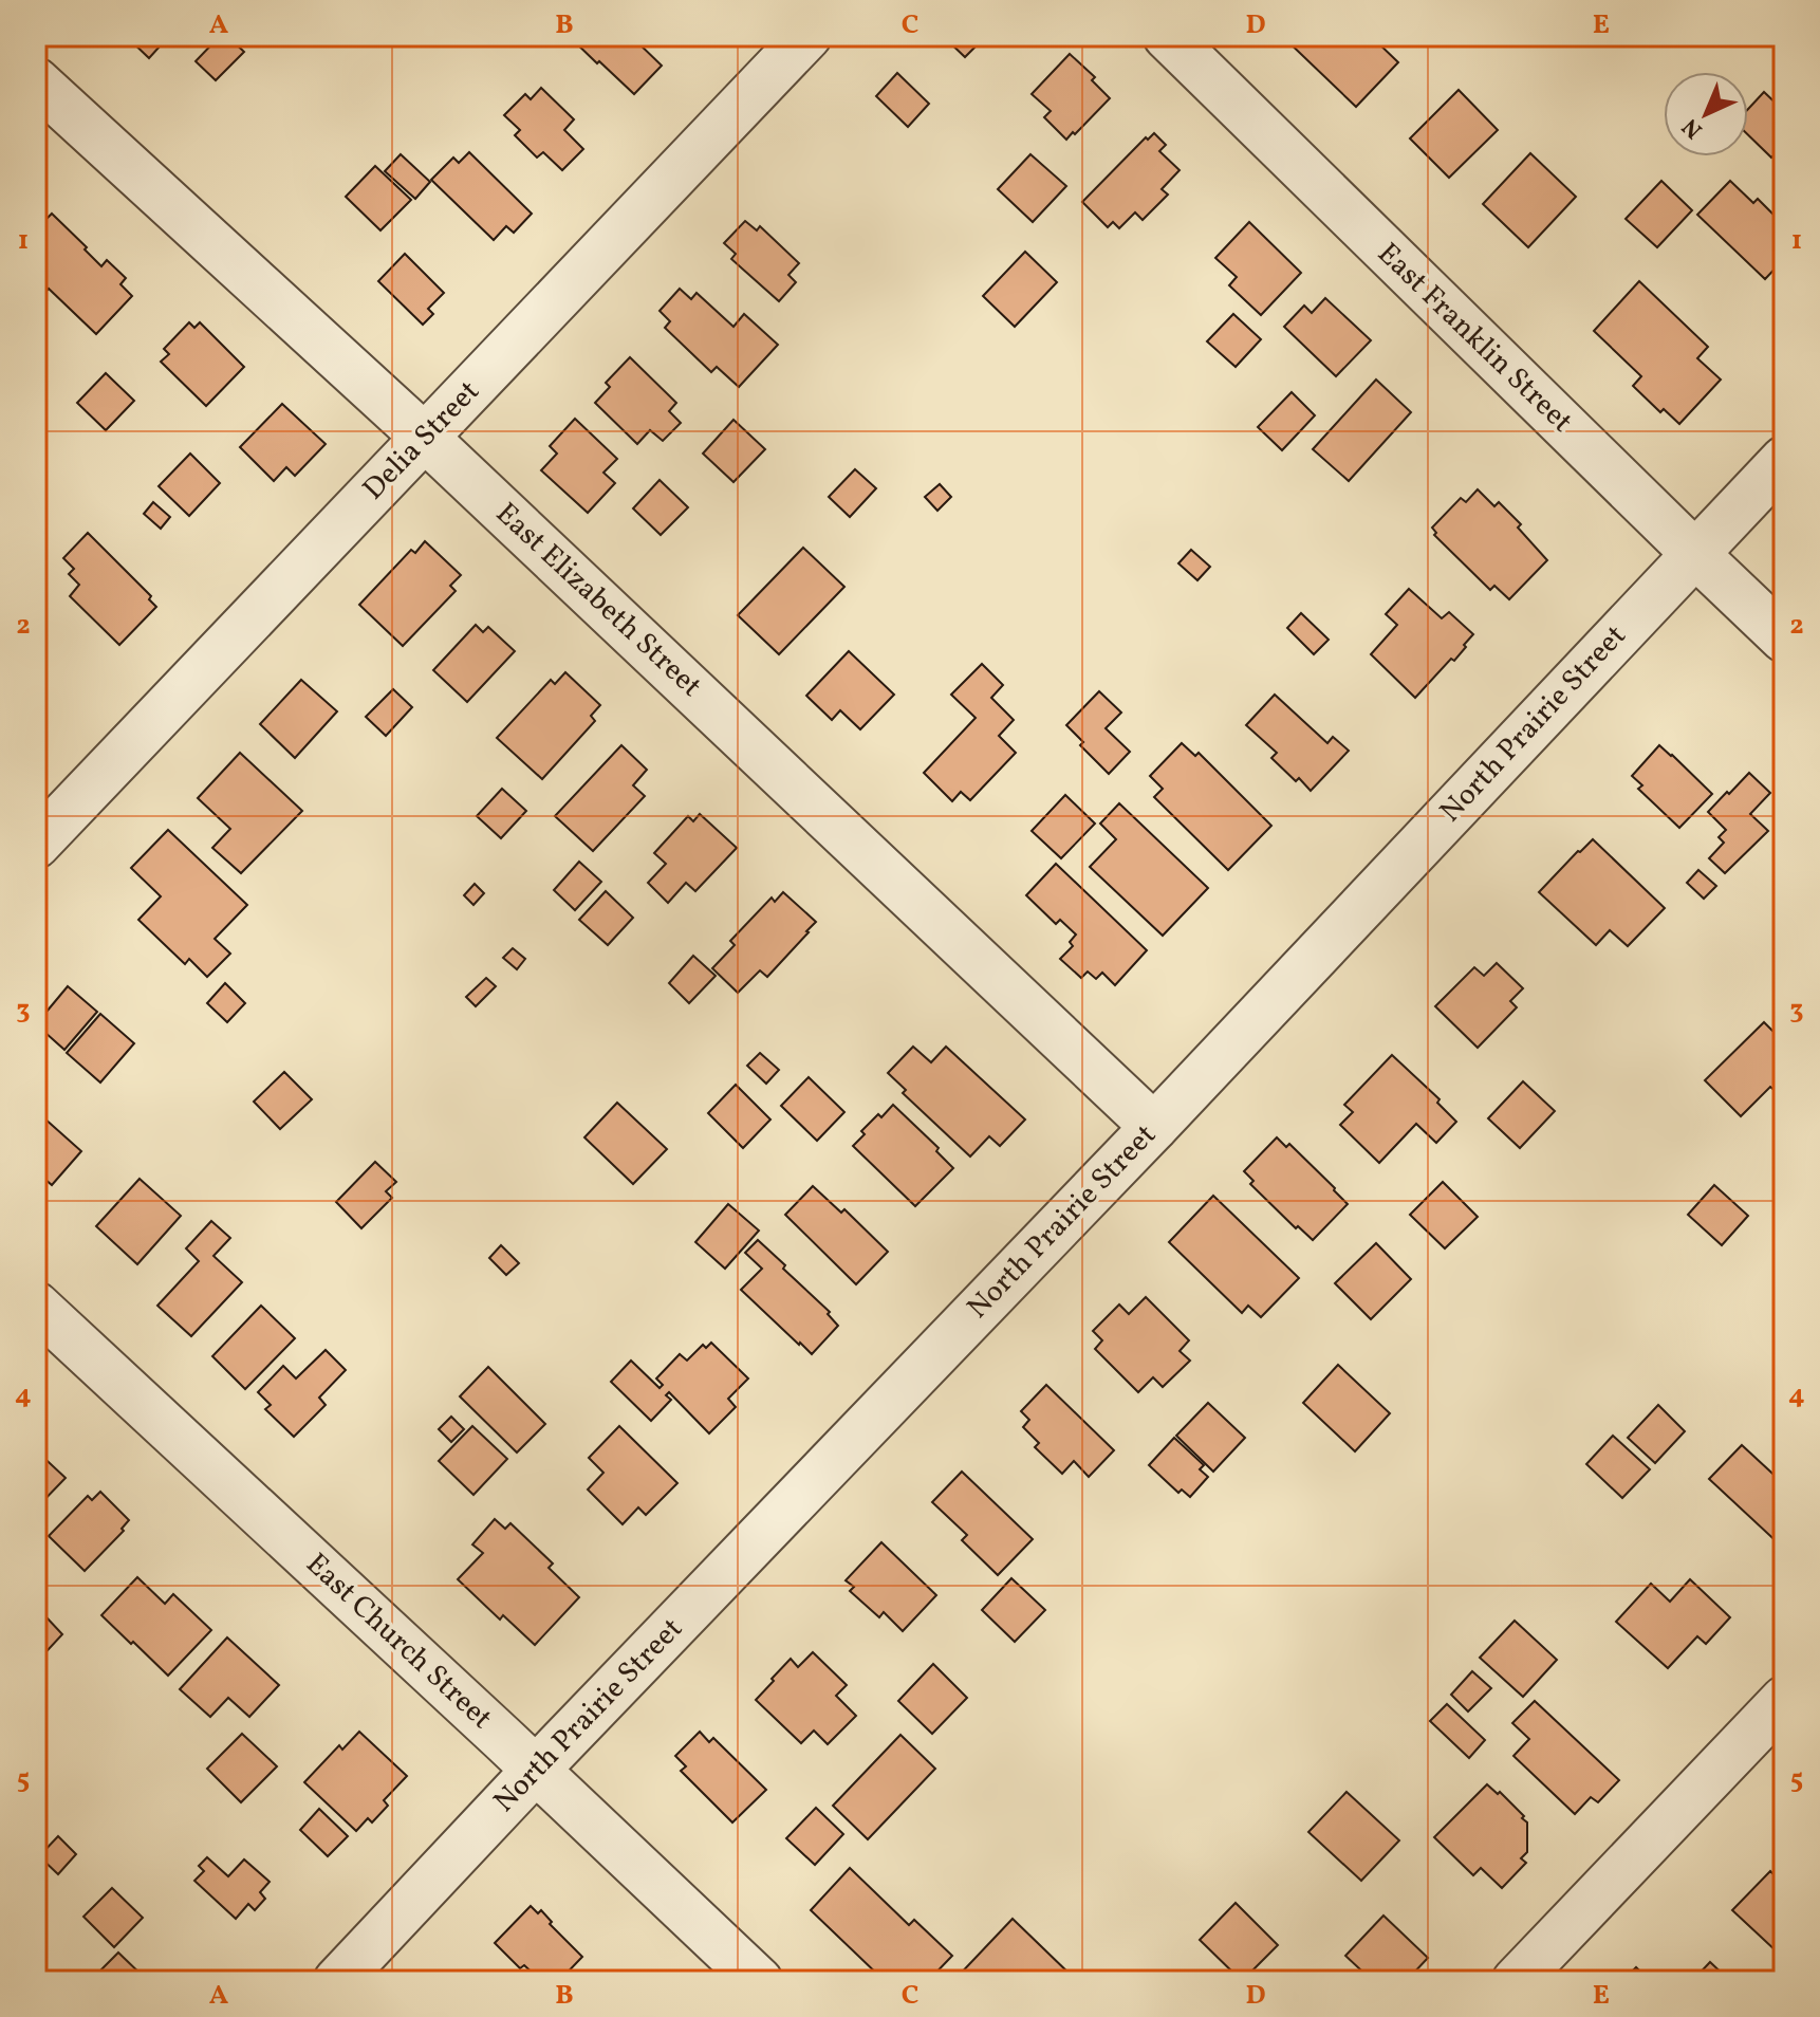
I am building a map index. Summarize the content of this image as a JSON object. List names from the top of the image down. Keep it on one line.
{"streets":{"street":["East Franklin Street","Delia Street","East Elizabeth Street","North Prairie Street","East Church Street"]},"crossings":[["East Franklin Street","North Prairie Street"],["Delia Street","East Elizabeth Street"],["East Elizabeth Street","North Prairie Street"],["North Prairie Street","East Church Street"]],"north":"bottom left","grid":{"columns":["A","B","C","D","E"],"rows":["1","2","3","4","5"]}}
